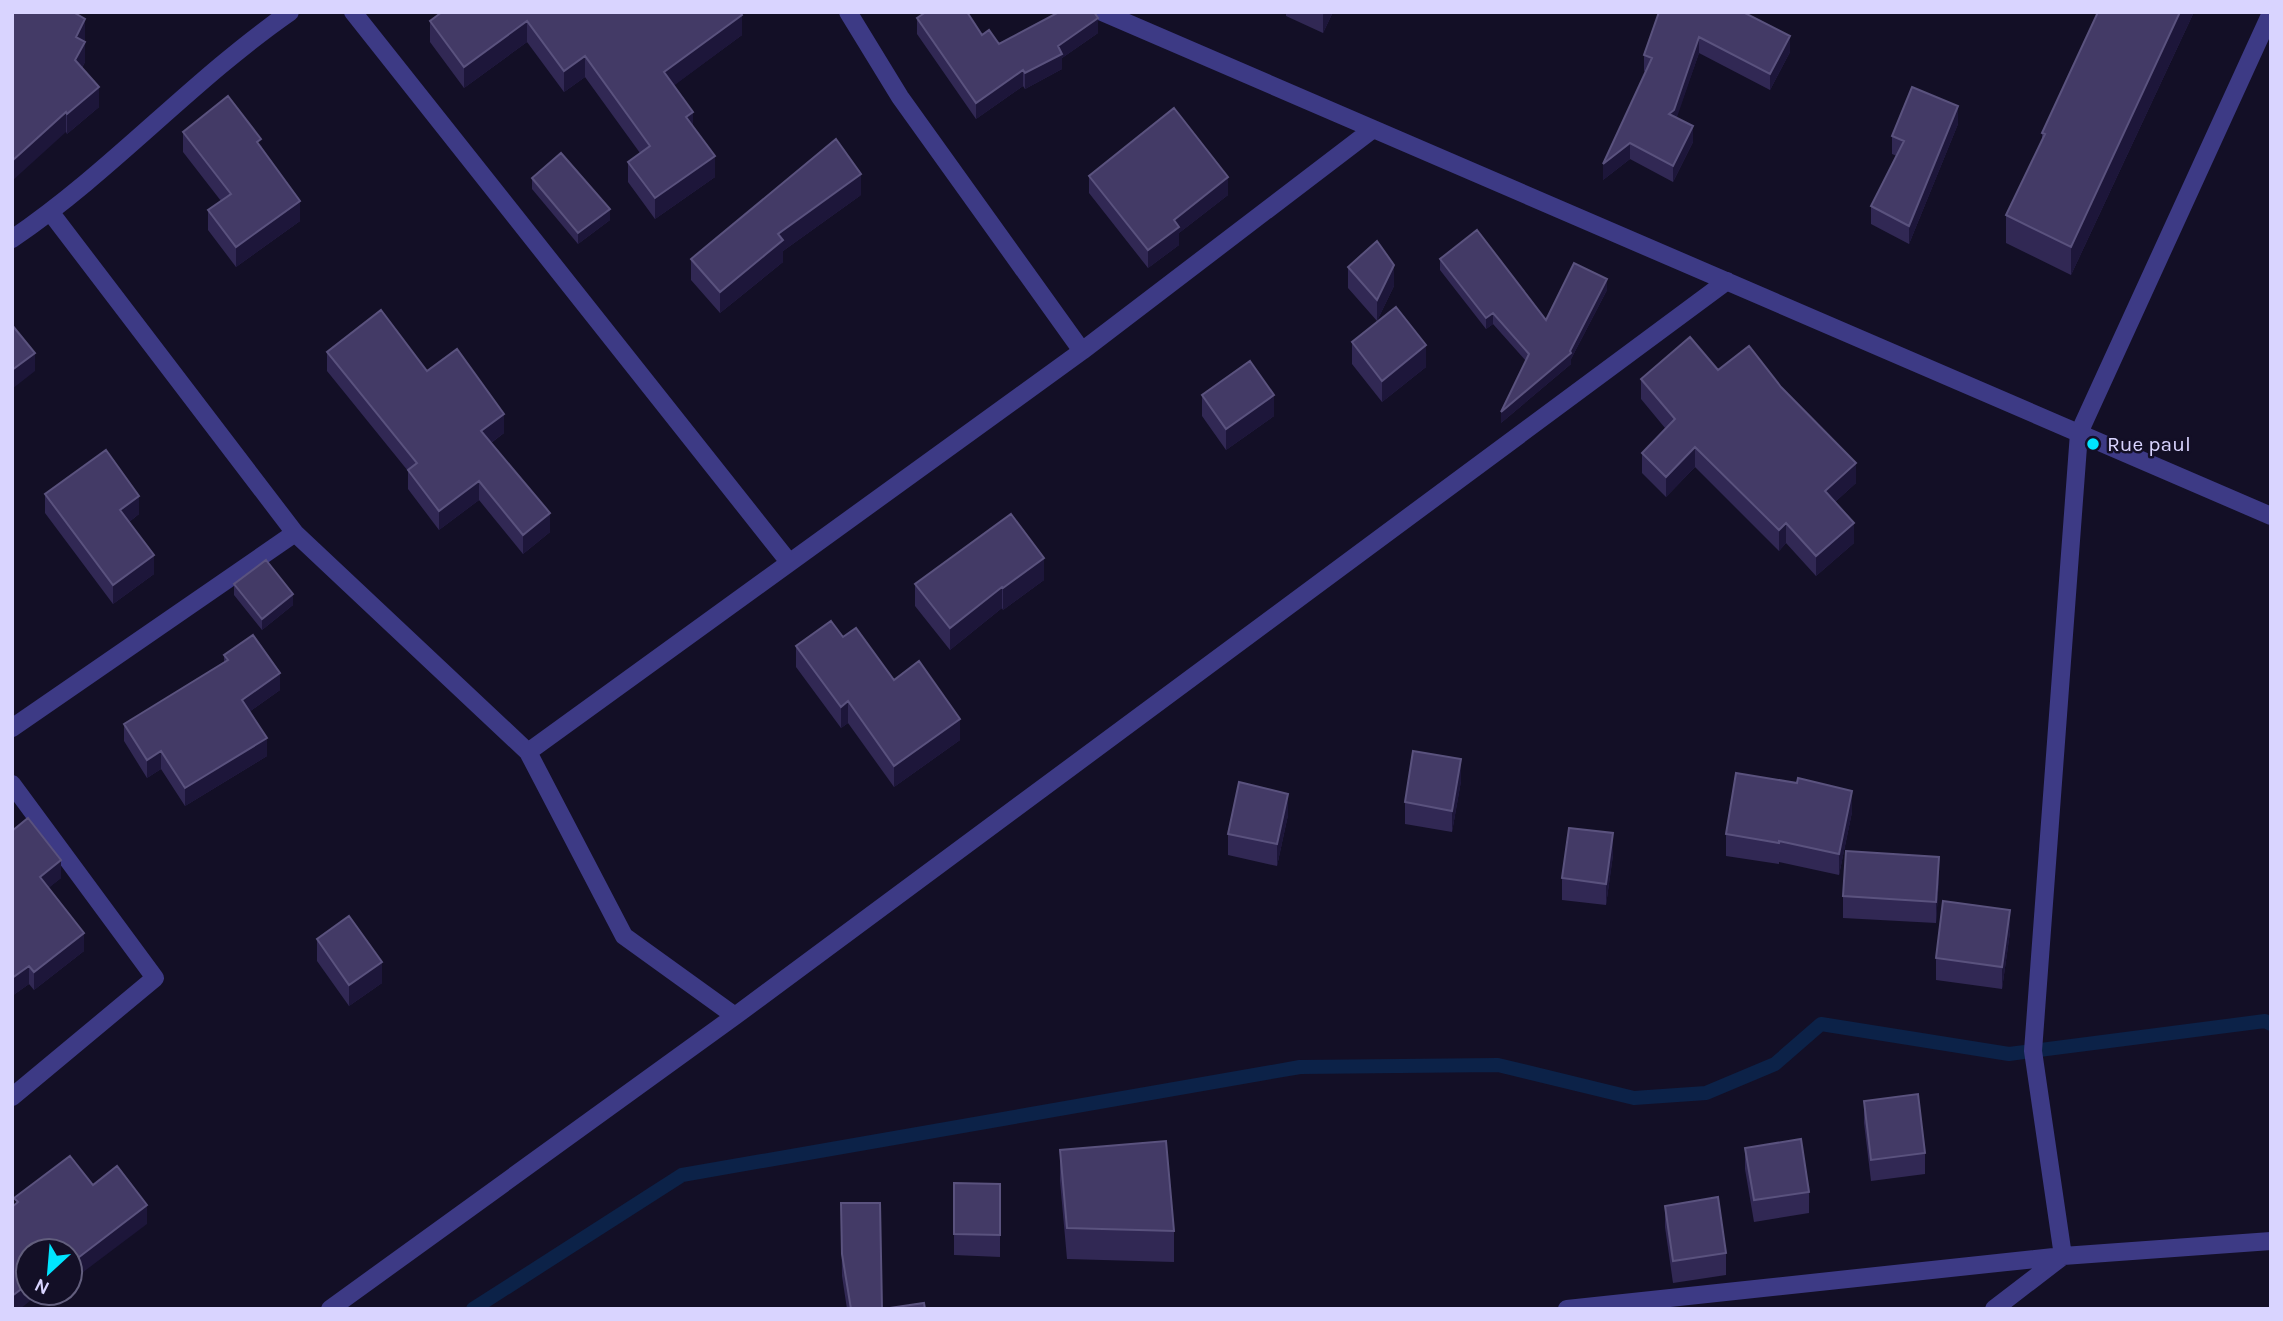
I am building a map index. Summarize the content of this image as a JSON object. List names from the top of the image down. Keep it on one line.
{"places":["Rue paul"],"north":"bottom left"}
